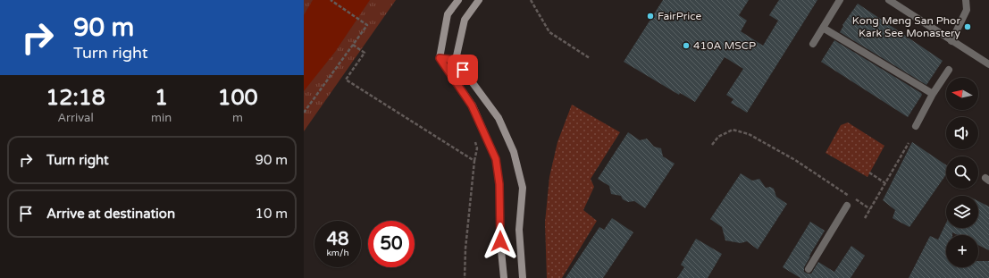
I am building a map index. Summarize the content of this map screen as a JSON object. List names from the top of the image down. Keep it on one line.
{"places":["FairPrice","Kong Meng San Phor Kark See Monastery","410A MSCP"],"north":"left","page":{"turn":["90 m","Turn right"],"eta":["12:18","Arrival","1","min","100","m"],"map_buttons":"+","list":[{"name":"Turn right","value":"90 m"},{"name":"Arrive at destination","value":"10 m"}],"speed":"48 km/h","limit":"50"}}
